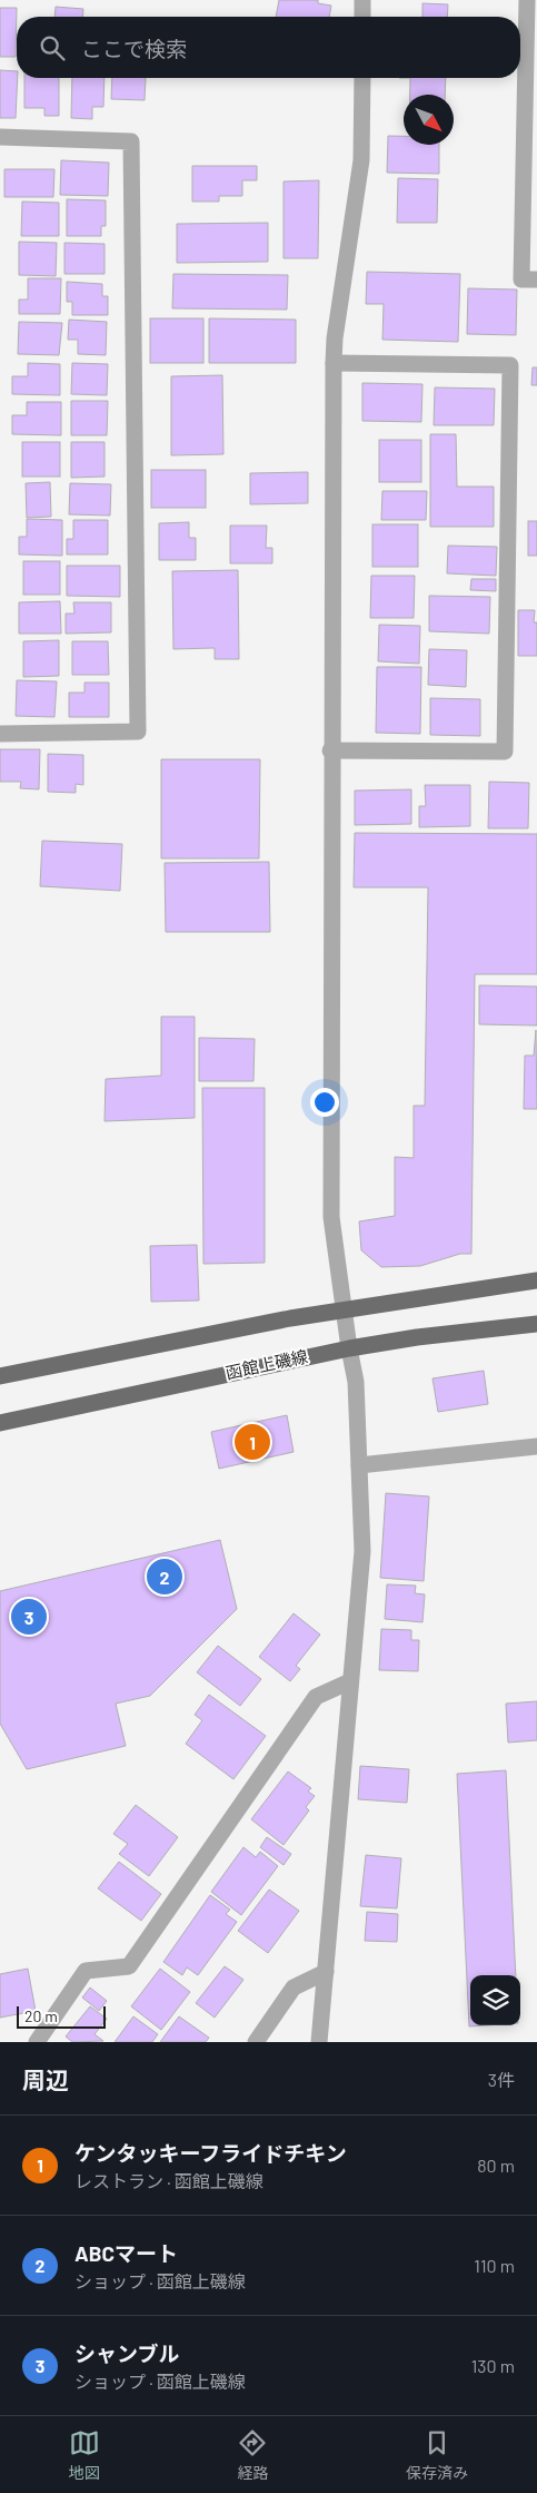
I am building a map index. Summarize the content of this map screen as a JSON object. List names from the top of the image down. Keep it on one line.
{"streets":{"main road":["函館上磯線"]},"scale_bar":"20 m","north":"bottom right","page":{"search":"ここで検索","pins":["1","2","3"],"scale":"20 m","heading":["周辺","3件"],"list":[{"mark":"1","name":"ケンタッキーフライドチキン","note":"レストラン · 函館上磯線","value":"80 m"},{"mark":"2","name":"ABCマート","note":"ショップ · 函館上磯線","value":"110 m"},{"mark":"3","name":"シャンブル","note":"ショップ · 函館上磯線","value":"130 m"}],"nav":["地図","経路","保存済み"]}}
